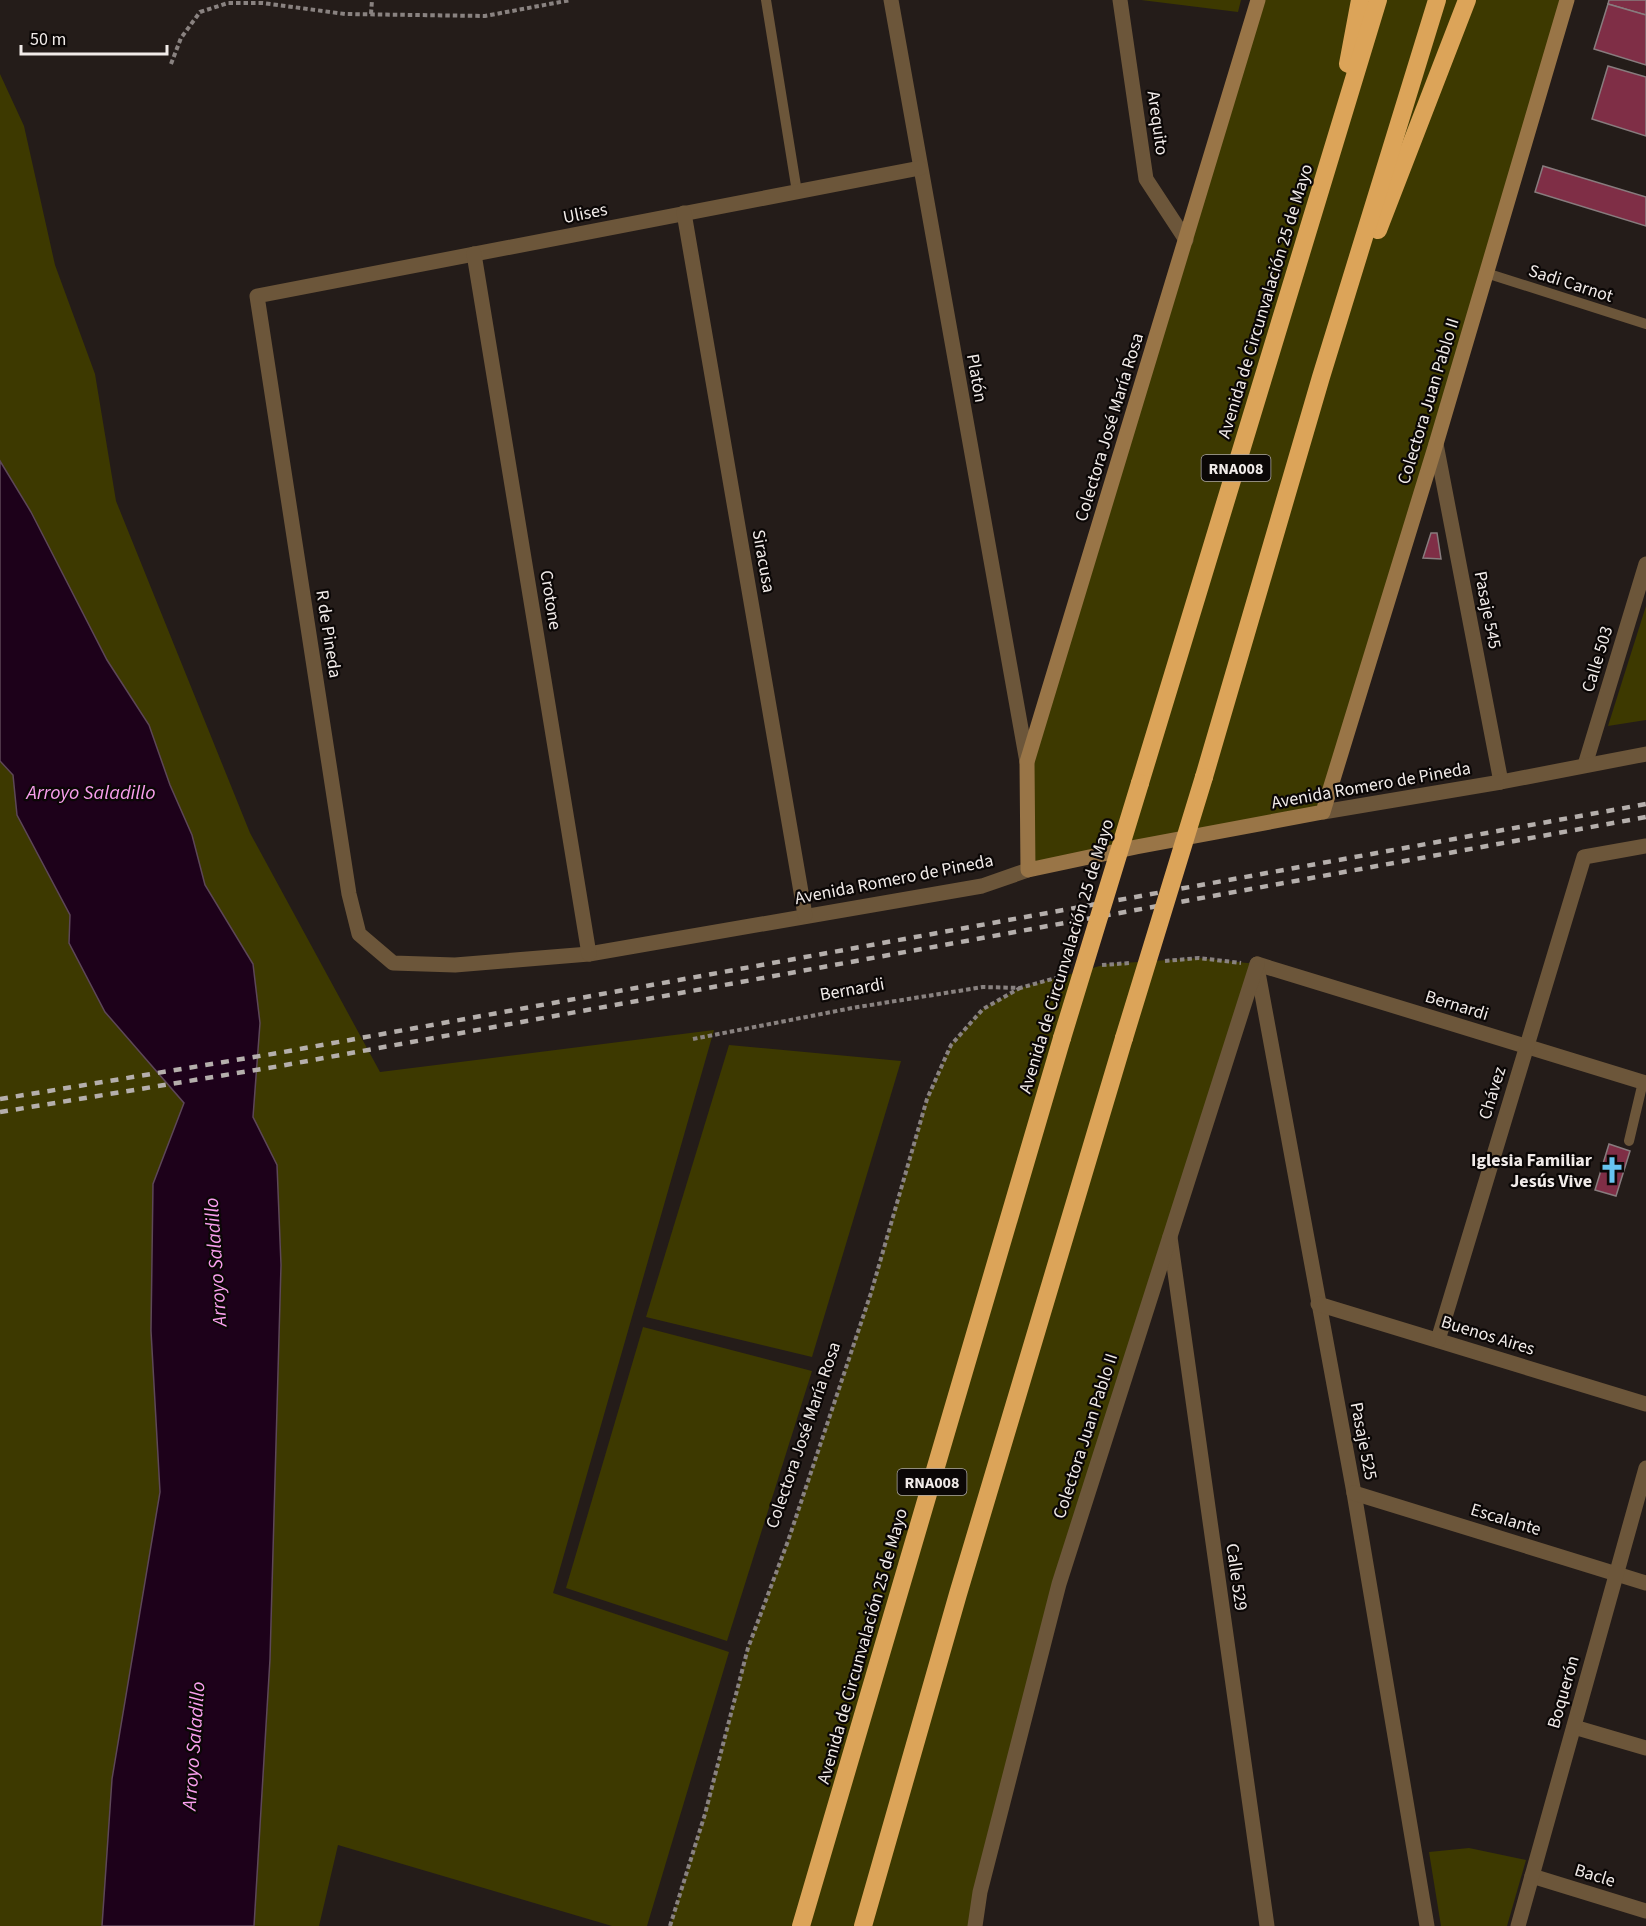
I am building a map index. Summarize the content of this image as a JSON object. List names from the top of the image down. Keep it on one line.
{"streets":{"highway":["Avenida de Circunvalación 25 de Mayo","RNA008"],"main road":["Colectora Juan Pablo II","Colectora José María Rosa","Avenida Romero de Pineda"],"street":["Arequito","Ulises","Platón","Siracusa","Crotone","Pasaje 545","R de Pineda","Calle 503","Bernardi","Chávez","Buenos Aires","Pasaje 525","Escalante","Calle 529","Boquerón","Bacle"],"lane":["Sadi Carnot"]},"crossings":[["Arequito","Colectora José María Rosa"],["Ulises","Platón"],["Ulises","Siracusa"],["Ulises","Crotone"],["Ulises","R de Pineda"],["Sadi Carnot","Colectora Juan Pablo II"],["Platón","Colectora José María Rosa"],["Colectora Juan Pablo II","Pasaje 545"],["Colectora Juan Pablo II","Avenida Romero de Pineda"],["Colectora Juan Pablo II","Bernardi"],["Colectora Juan Pablo II","Pasaje 525"],["Colectora Juan Pablo II","Calle 529"],["Colectora José María Rosa","Avenida Romero de Pineda"],["Colectora José María Rosa","Bernardi"],["Siracusa","Avenida Romero de Pineda"],["Crotone","Avenida Romero de Pineda"],["Pasaje 545","Avenida Romero de Pineda"],["R de Pineda","Avenida Romero de Pineda"],["Calle 503","Avenida Romero de Pineda"],["Bernardi","Chávez"],["Bernardi","Pasaje 525"],["Chávez","Buenos Aires"],["Buenos Aires","Pasaje 525"],["Pasaje 525","Escalante"],["Escalante","Boquerón"],["Boquerón","Bacle"]],"water":["Arroyo Saladillo"],"places":{"church":["Iglesia Familiar Jesús Vive"]},"scale_bar":"50 m"}
